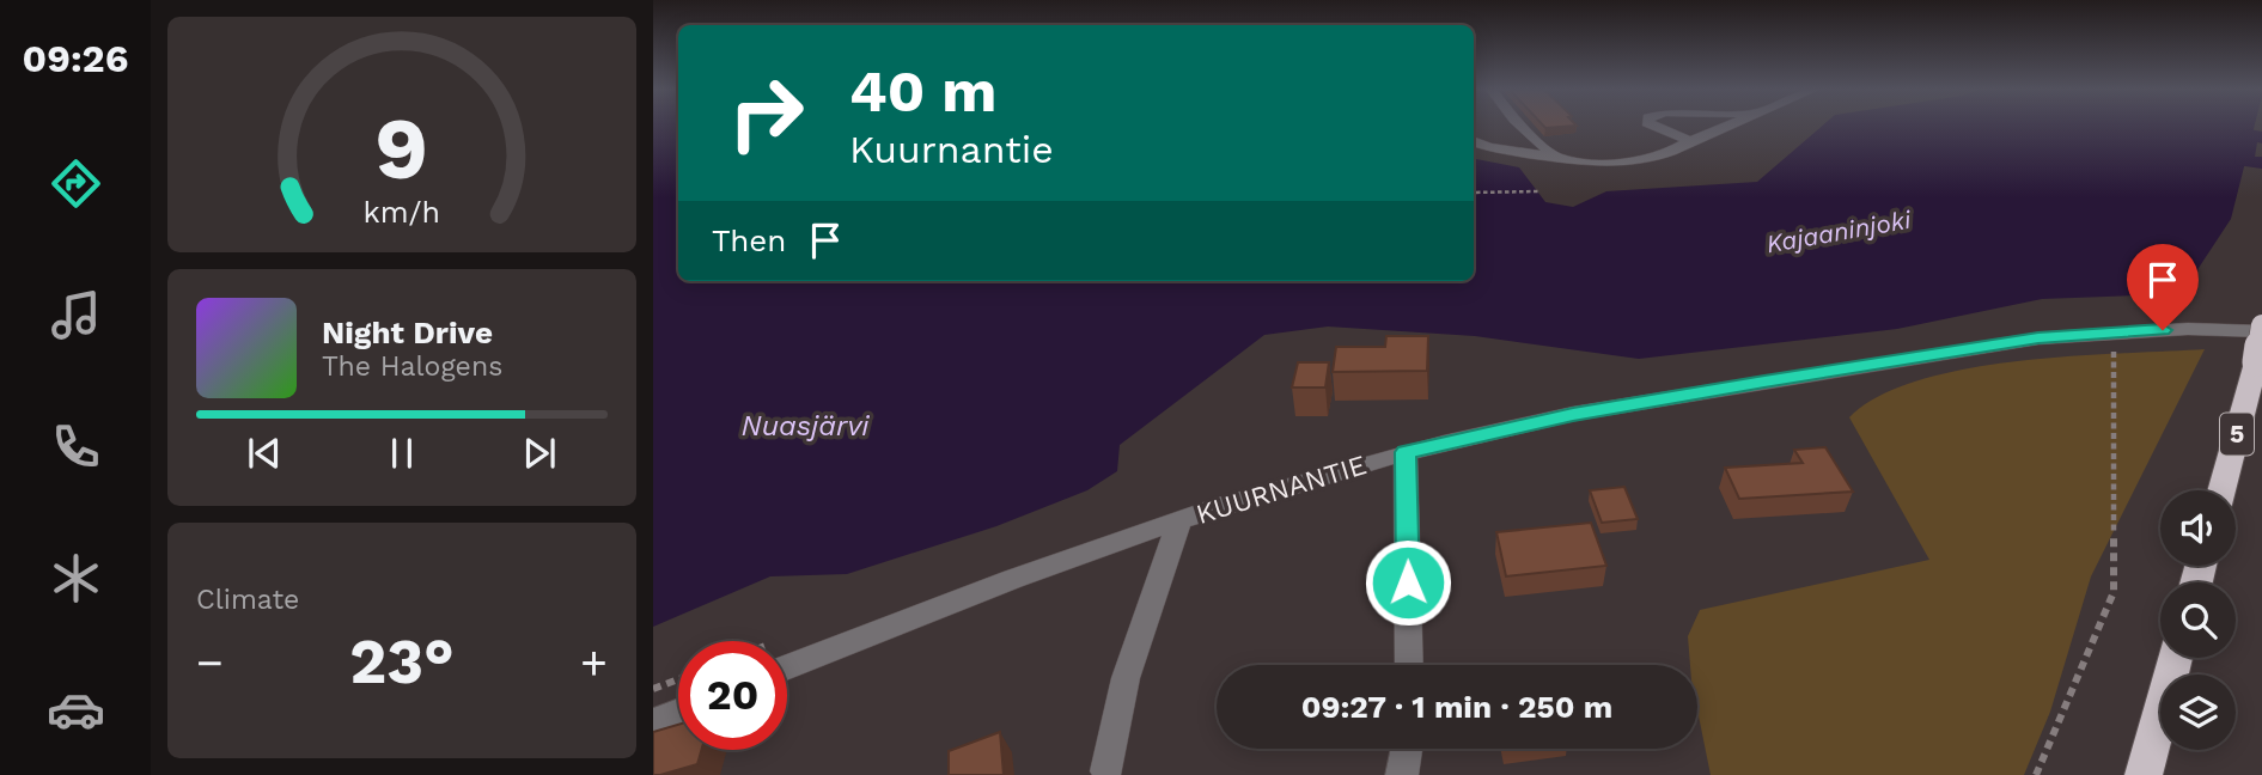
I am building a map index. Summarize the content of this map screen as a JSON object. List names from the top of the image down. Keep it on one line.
{"streets":{"highway":["5"],"street":["KUURNANTIE"]},"crossings":[["5","KUURNANTIE"]],"water":["Kajaaninjoki","Nuasjärvi"],"page":{"tabs":"09:26","turn":["40 m","Kuurnantie"],"then":"Then","song":["Night Drive","The Halogens"],"tile":"Climate","heat":["−","23°","+"],"limit":"20","trip":"09:27 · 1 min · 250 m","gauge":["9","km/h"]}}
